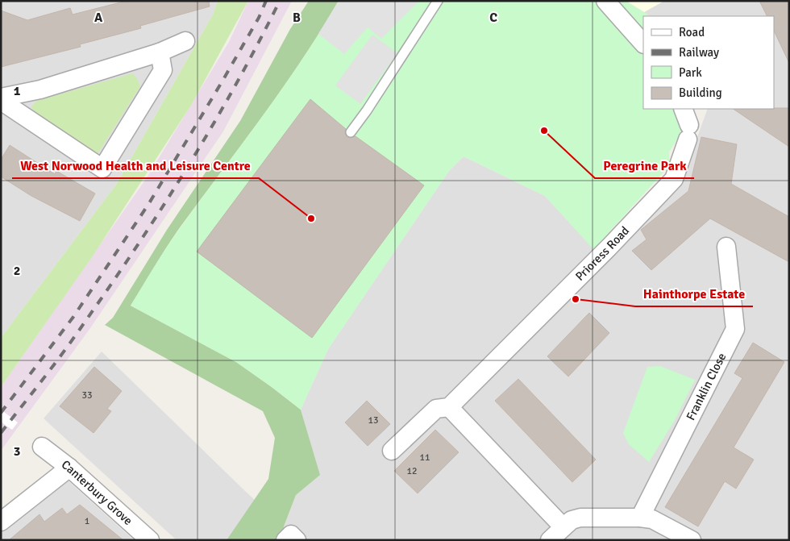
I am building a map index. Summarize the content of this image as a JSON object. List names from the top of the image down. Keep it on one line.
{"streets":{"street":["Prioress Road","Franklin Close","Canterbury Grove"]},"places":["Peregrine Park","West Norwood Health and Leisure Centre","Hainthorpe Estate"],"house_numbers":["33","13","11","12","1"],"legend":["Road","Railway","Park","Building"],"grid":{"columns":["A","B","C"],"rows":["1","2","3"]}}
